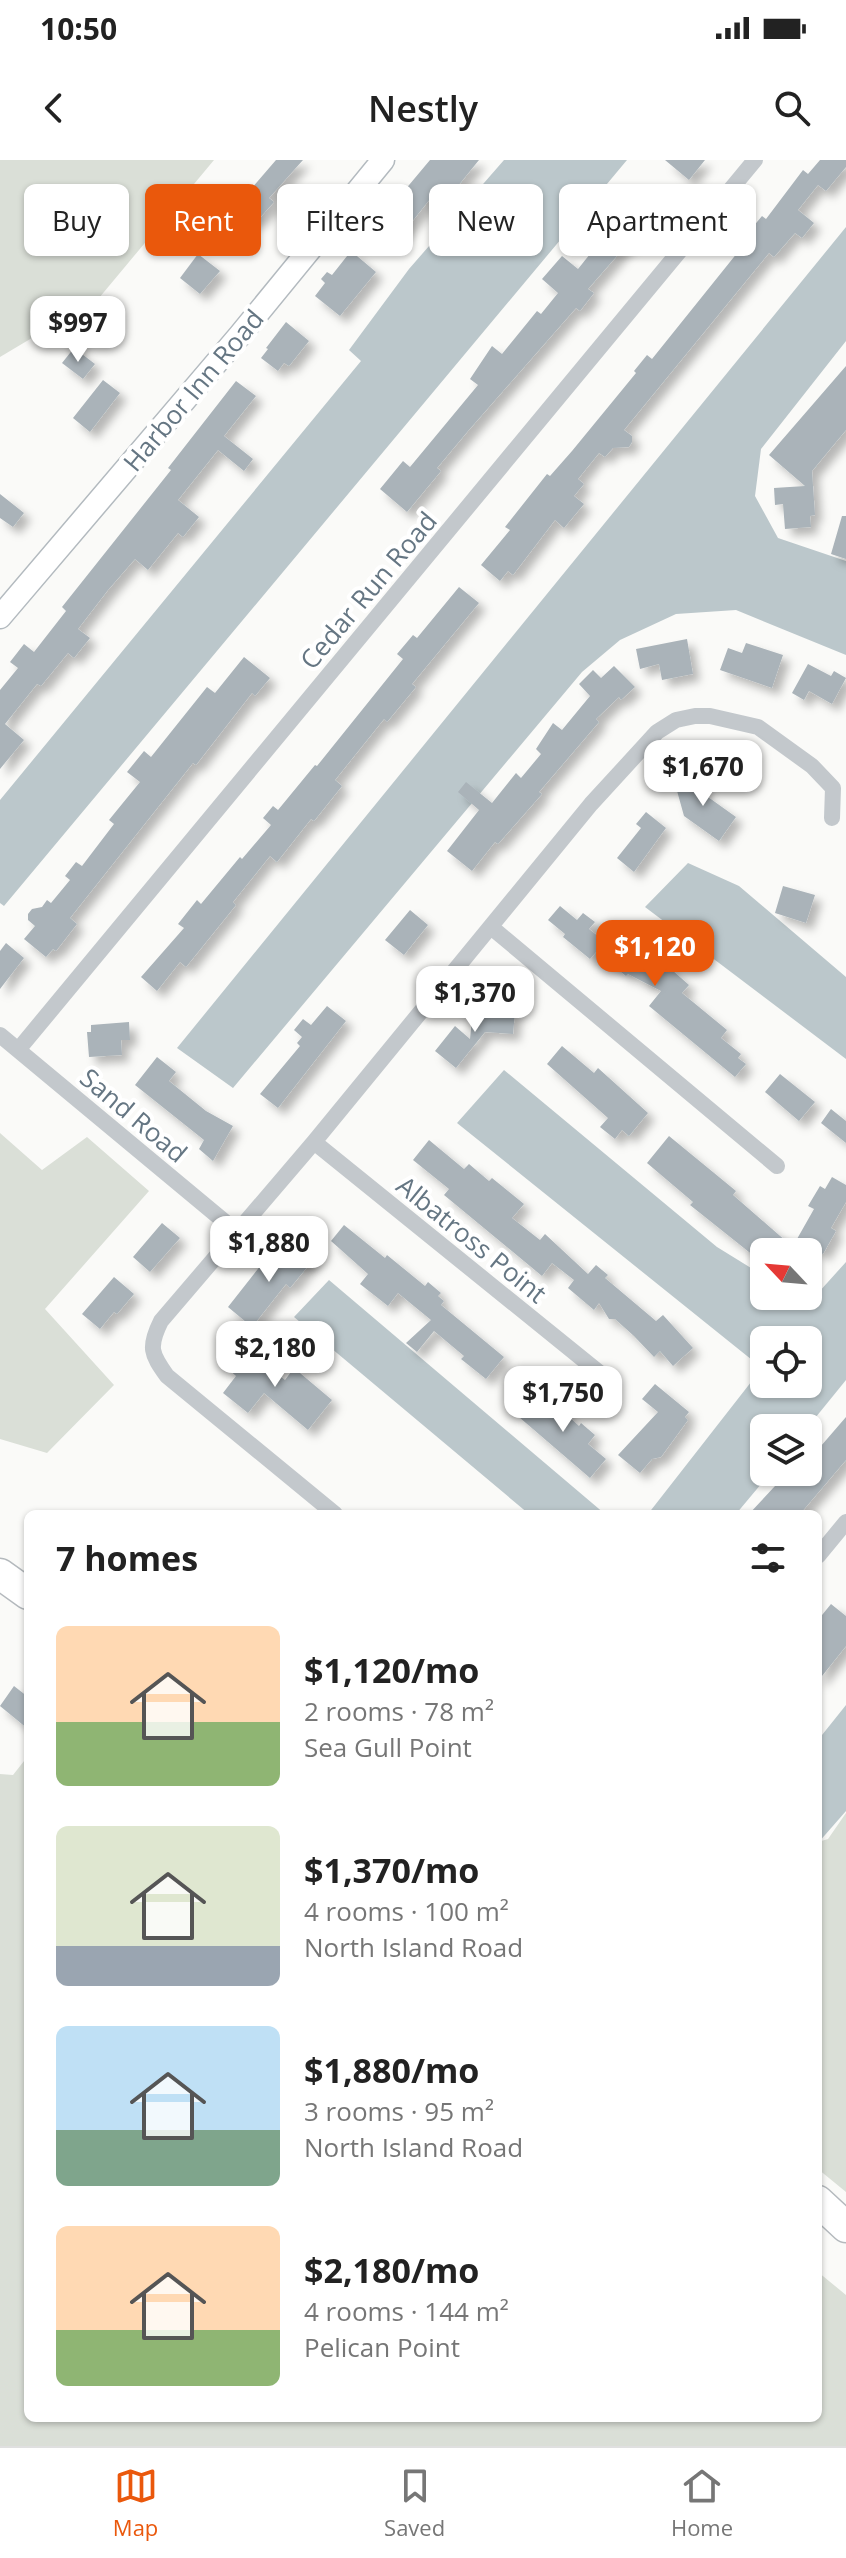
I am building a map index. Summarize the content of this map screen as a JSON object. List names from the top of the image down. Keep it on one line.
{"streets":{"main road":["Harbor Inn Road"],"street":["Cedar Run Road","Sand Road","Albatross Point"]},"crossings":[["Cedar Run Road","Sand Road"]],"north":"top left","page":{"status":"10:50","header":"Nestly","chip":["Buy","Rent","Filters","New","Apartment"],"price":["$997","$1,670","$1,120","$1,370","$1,880","$2,180","$1,750"],"heading":"7 homes","list":[{"name":"$1,120/mo","note":"2 rooms · 78 m² · Sea Gull Point"},{"name":"$1,370/mo","note":"4 rooms · 100 m² · North Island Road"},{"name":"$1,880/mo","note":"3 rooms · 95 m² · North Island Road"},{"name":"$2,180/mo","note":"4 rooms · 144 m² · Pelican Point"}],"tabs":["Map","Saved","Home"]}}
